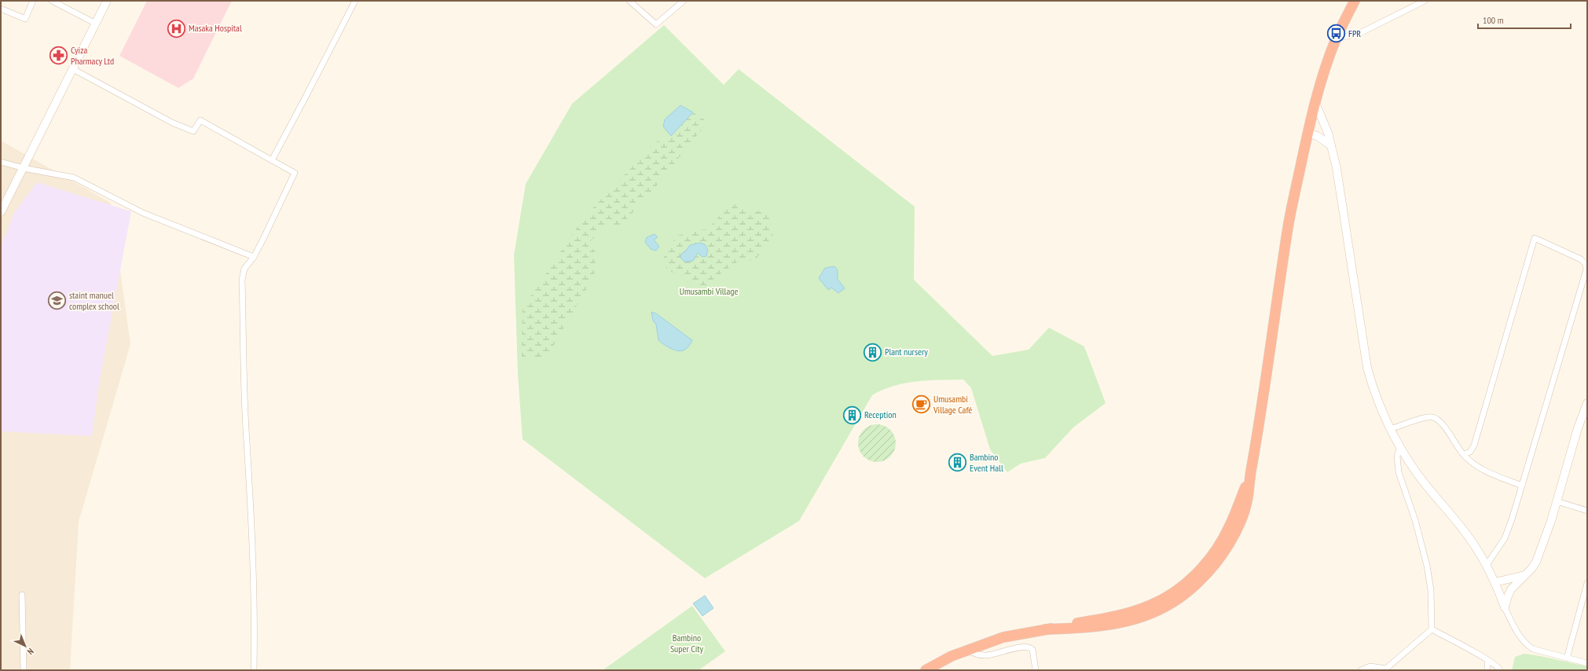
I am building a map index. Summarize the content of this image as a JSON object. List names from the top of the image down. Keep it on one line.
{"parks":["Umusambi Village","Bambino Super City"],"places":{"hospital":["Masaka Hospital"],"bus stop":["FPR"],"pharmacy":["Cyiza Pharmacy Ltd"],"school or university":["staint manuel complex school"],"building":["Plant nursery","Reception","Bambino Event Hall"],"cafe":["Umusambi Village Café"]},"scale_bar":"100 m","north":"bottom right"}
